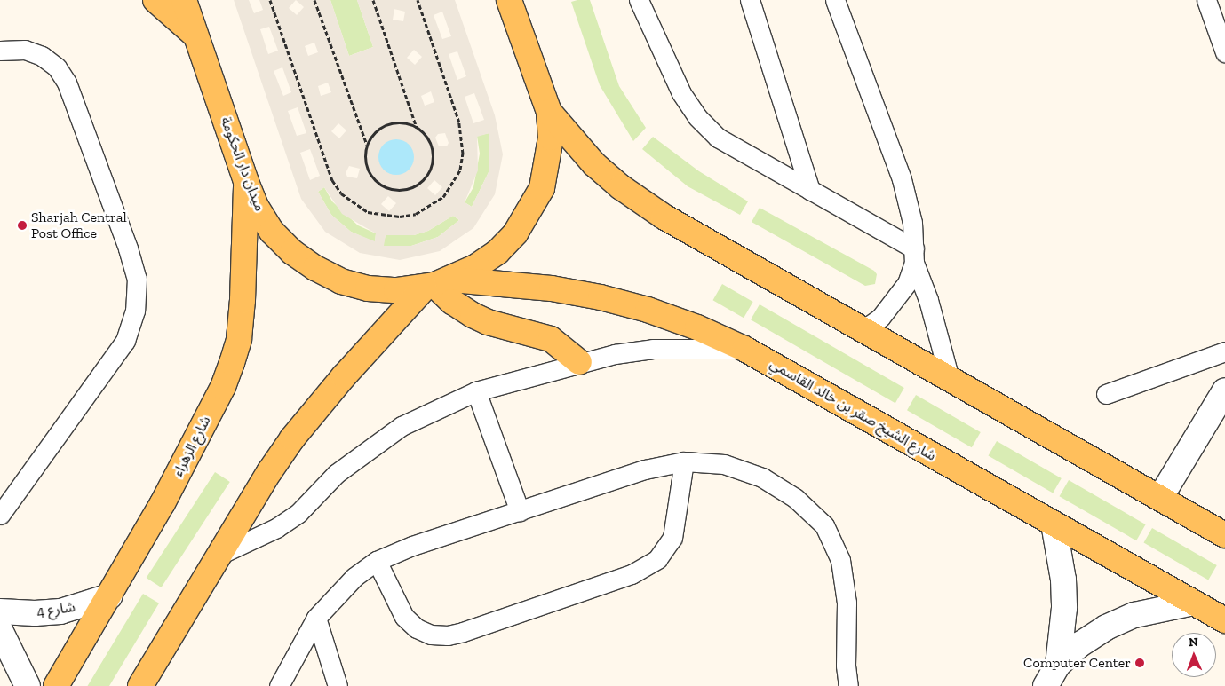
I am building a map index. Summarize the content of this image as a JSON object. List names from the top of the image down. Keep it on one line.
{"streets":{"main road":["ميدان دار الحكومة","شارع الشيخ صقر بن خالد القاسمي","شارع الزهراء"],"street":["شارع 4"]},"crossings":[["ميدان دار الحكومة","شارع الشيخ صقر بن خالد القاسمي"],["ميدان دار الحكومة","شارع الزهراء"],["شارع الزهراء","شارع 4"]],"places":["Sharjah Central Post Office","Computer Center"],"north":"top"}
